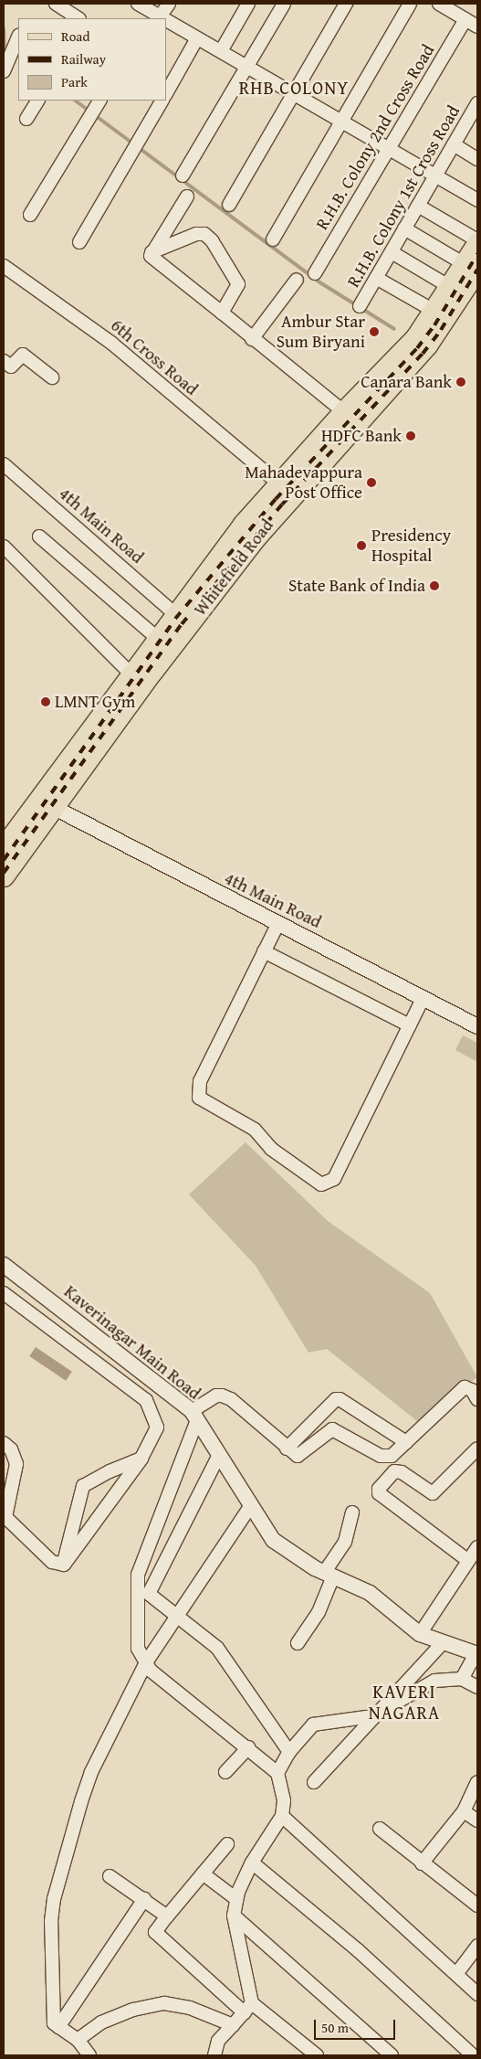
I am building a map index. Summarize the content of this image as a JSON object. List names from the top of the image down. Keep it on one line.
{"streets":{"main road":["Whitefield Road"],"street":["R.H.B. Colony 2nd Cross Road","R.H.B. Colony 1st Cross Road","6th Cross Road","4th Main Road","Kaverinagar Main Road"]},"crossings":[["6th Cross Road","Whitefield Road"],["4th Main Road","Whitefield Road"]],"districts":["RHB COLONY","KAVERI NAGARA"],"places":["Ambur Star Sum Biryani","Canara Bank","HDFC Bank","Mahadevappura Post Office","Presidency Hospital","State Bank of India","LMNT Gym"],"legend":["Road","Railway","Park"],"scale_bar":"50 m"}
